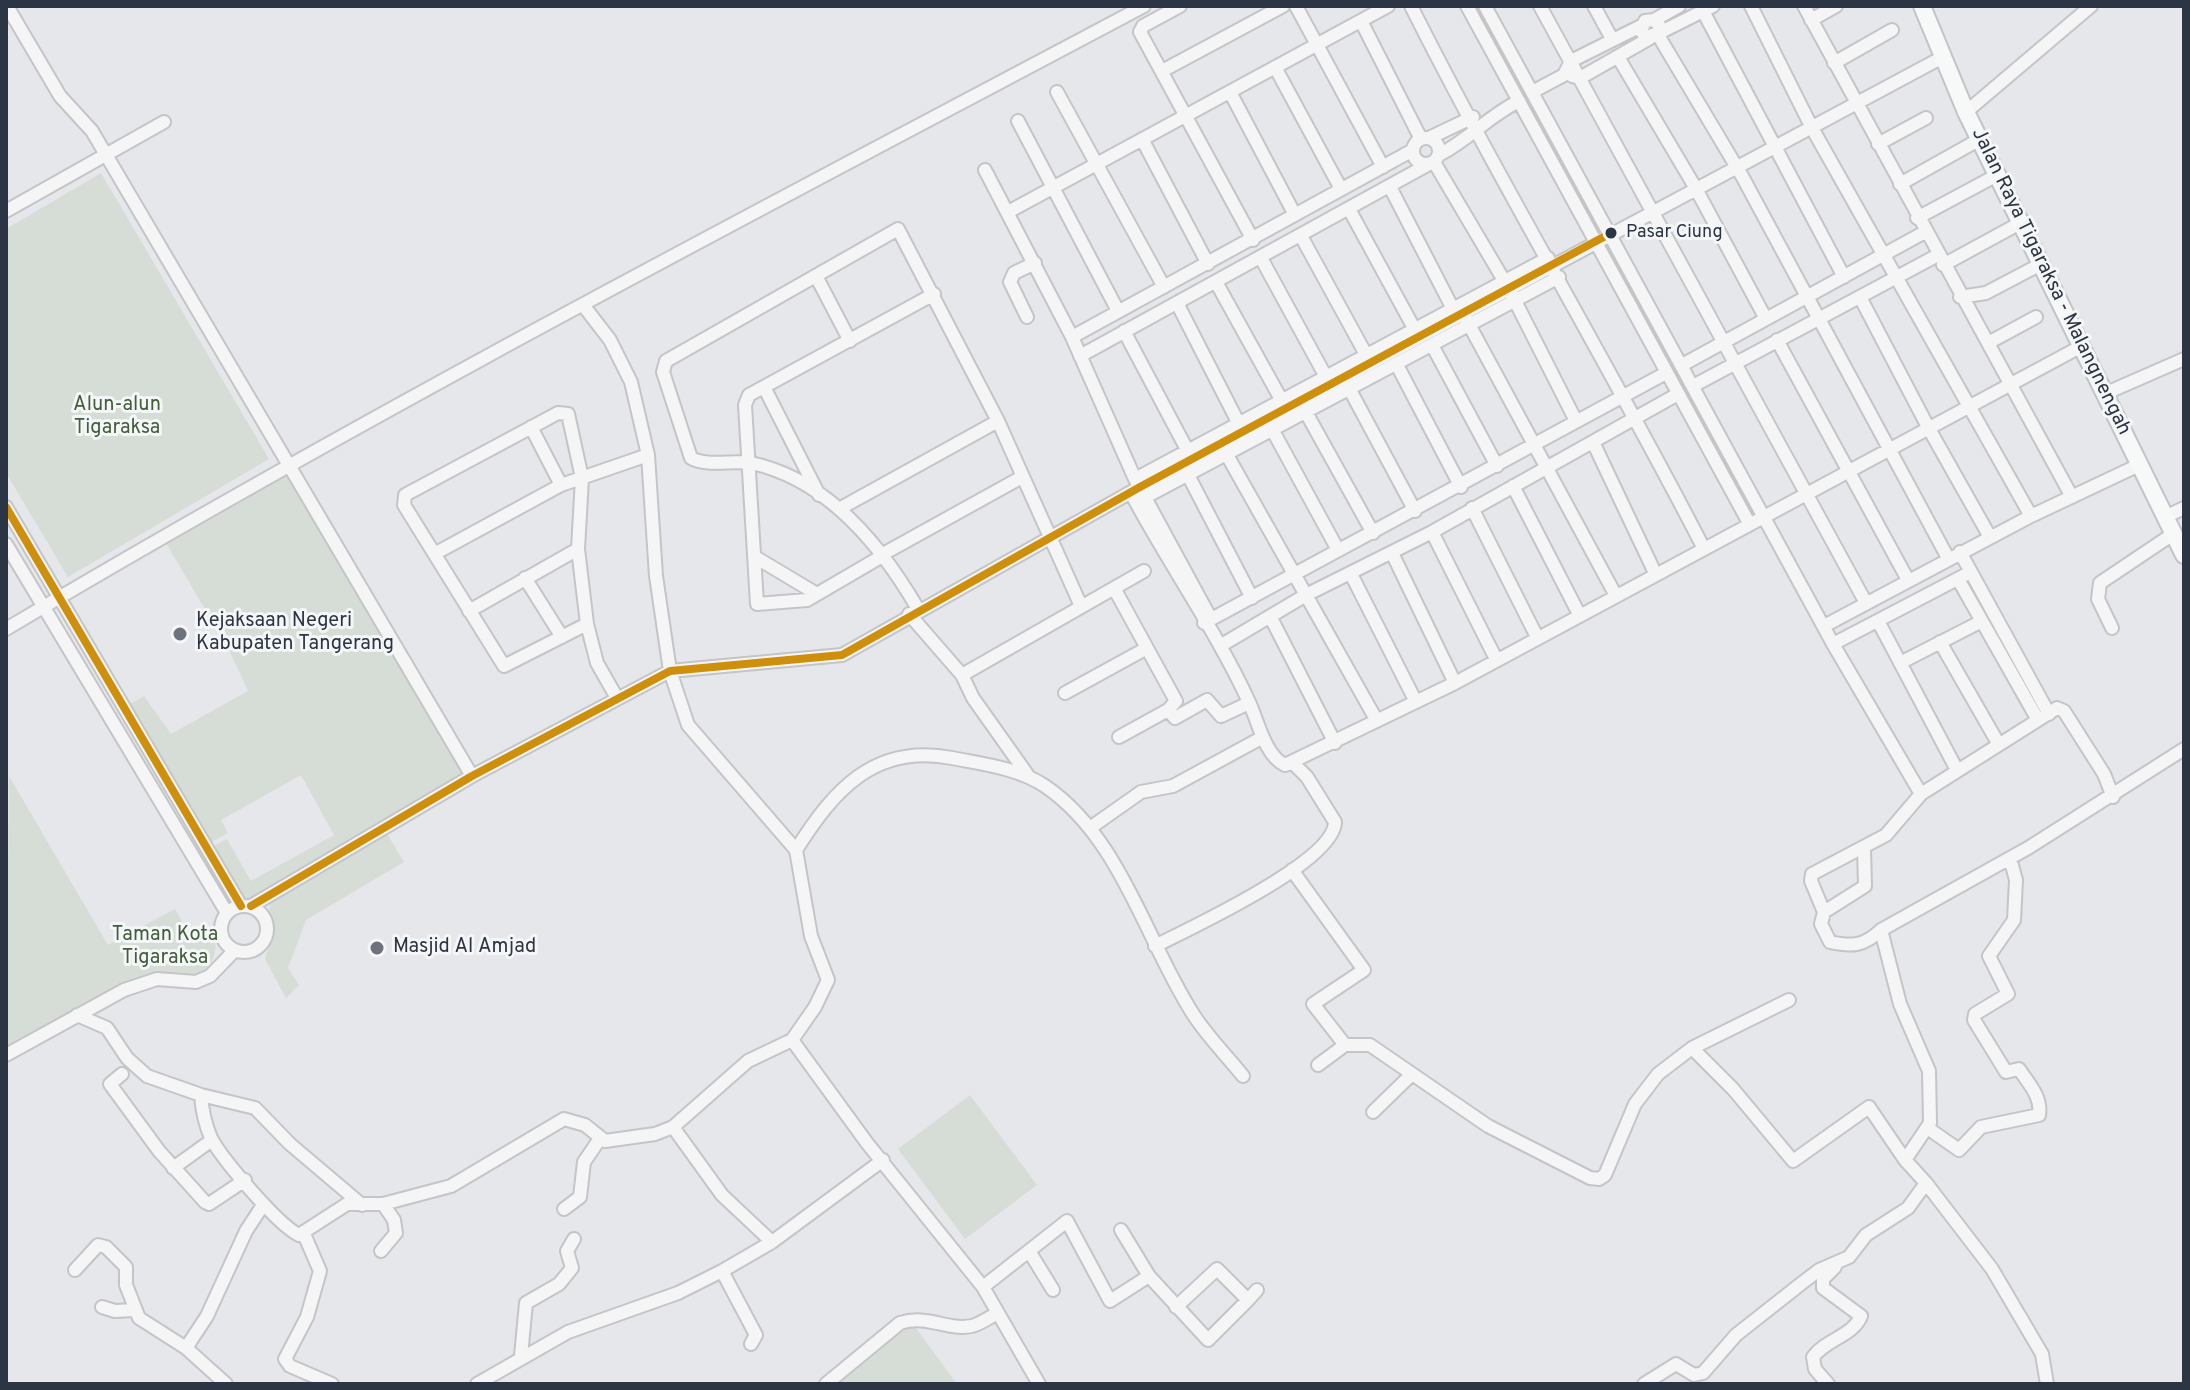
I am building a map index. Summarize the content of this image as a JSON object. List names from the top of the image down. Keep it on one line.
{"streets":{"main road":["Jalan Raya Tigaraksa - Malangnengah"]},"parks":["Alun-alun Tigaraksa","Taman Kota Tigaraksa"],"places":["Pasar Ciung","Kejaksaan Negeri Kabupaten Tangerang","Masjid Al Amjad"]}
